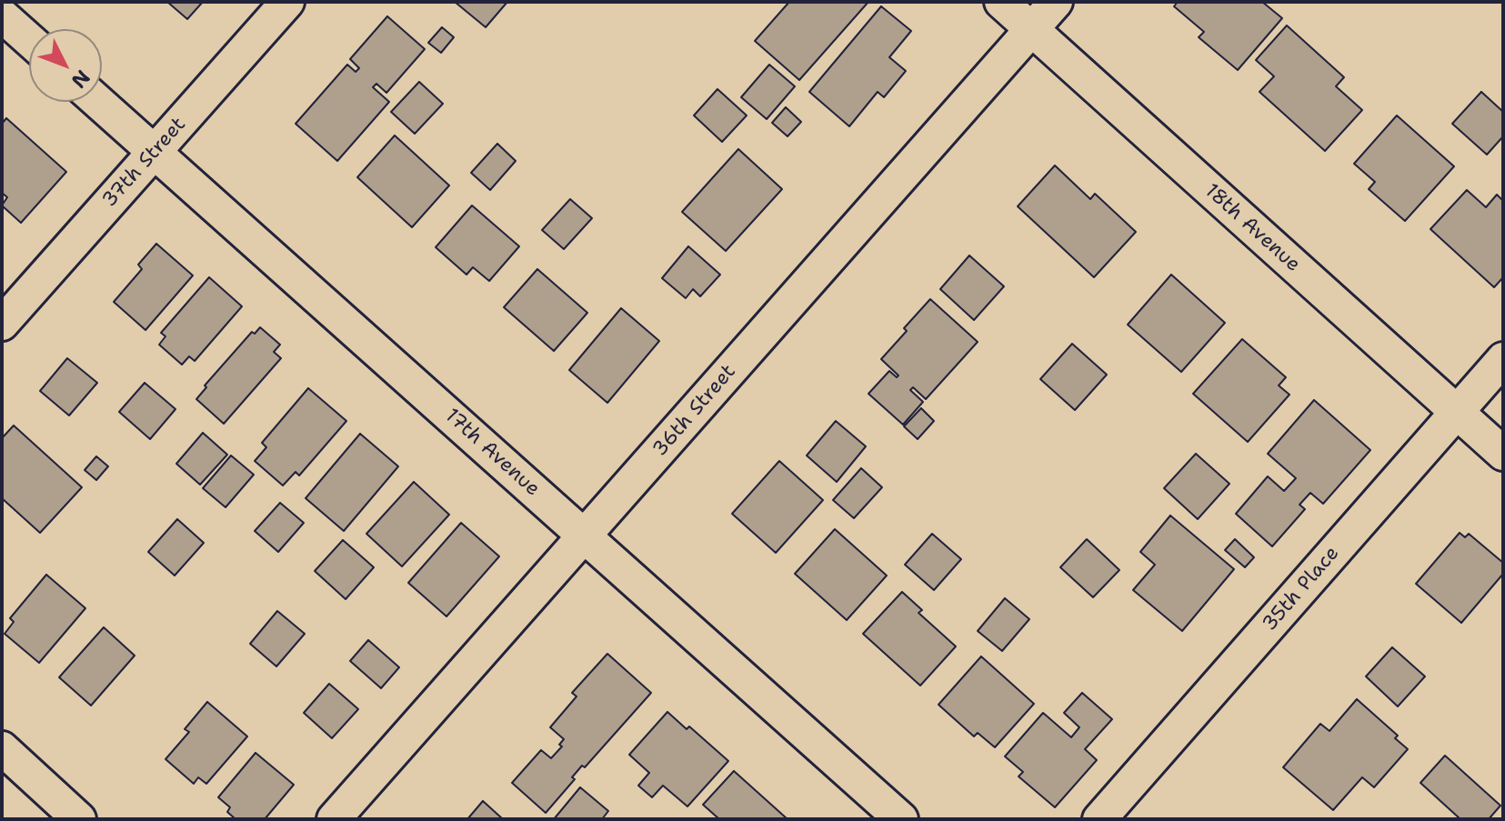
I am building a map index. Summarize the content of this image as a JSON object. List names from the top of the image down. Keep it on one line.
{"streets":{"street":["37th Street","18th Avenue","36th Street","17th Avenue","35th Place"]},"crossings":[["37th Street","17th Avenue"],["18th Avenue","36th Street"],["18th Avenue","35th Place"],["36th Street","17th Avenue"]],"north":"bottom right"}
